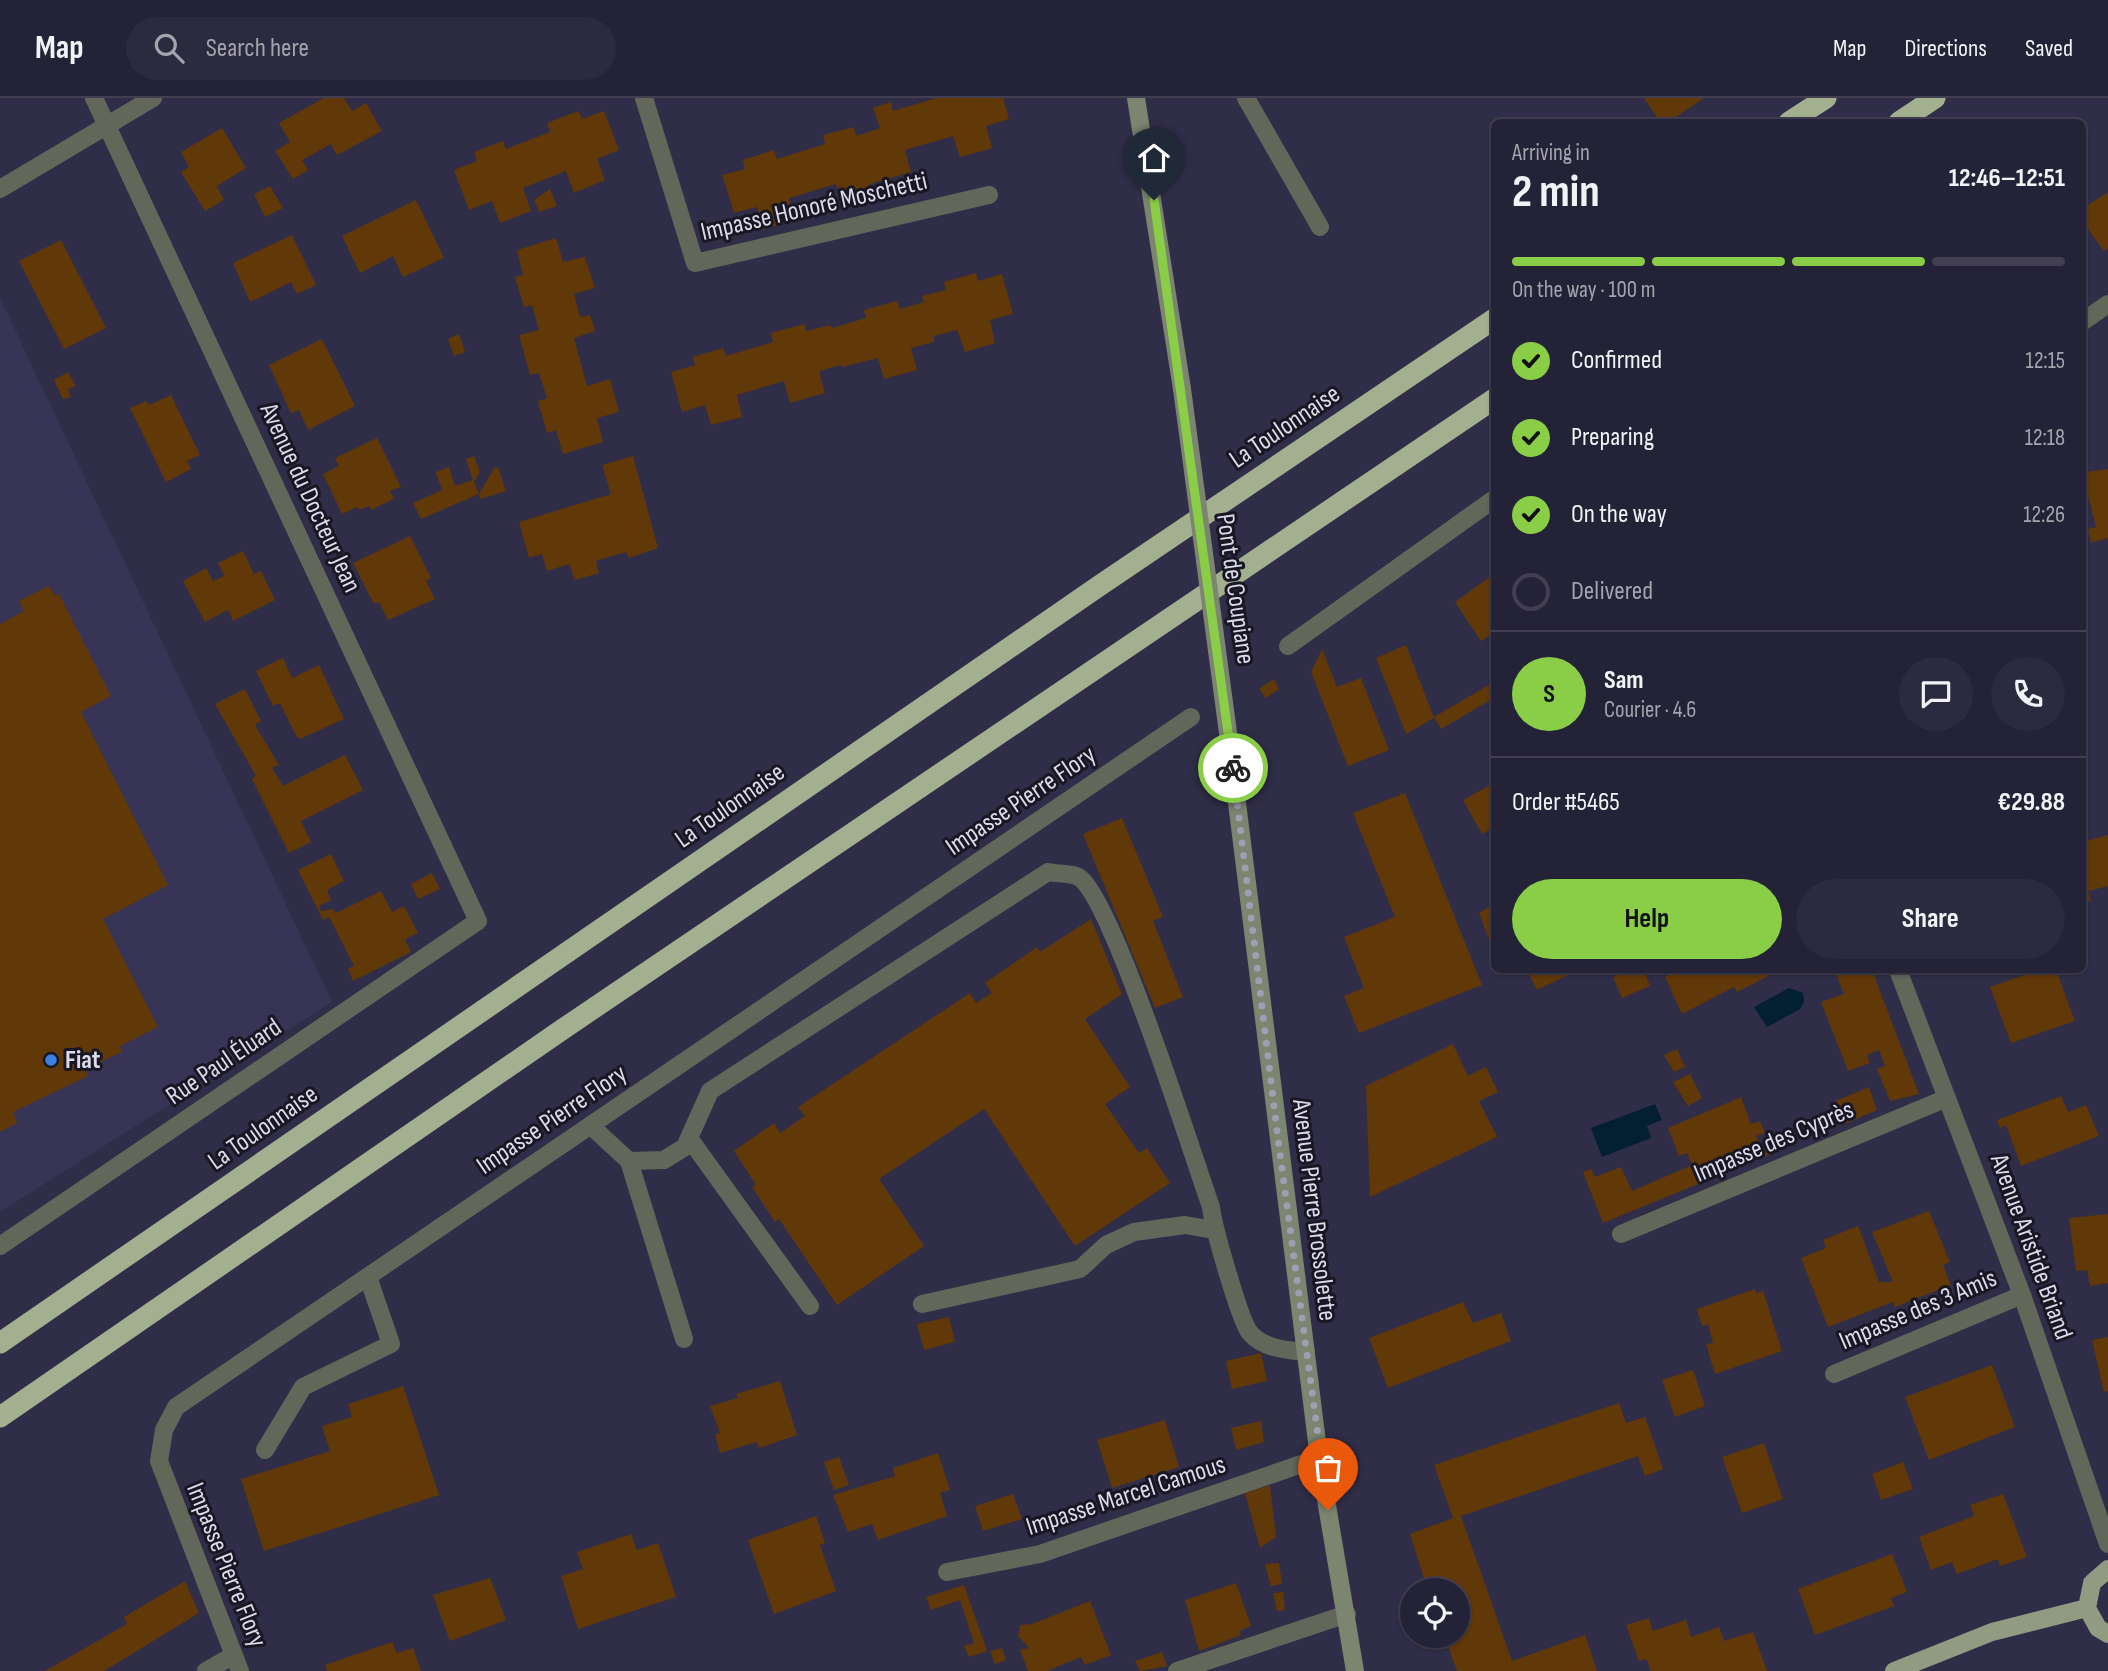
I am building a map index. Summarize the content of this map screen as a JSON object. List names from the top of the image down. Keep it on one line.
{"streets":{"highway":["La Toulonnaise"],"main road":["Pont de Coupiane","Avenue Pierre Brossolette"],"street":["Impasse Honoré Moschetti","Avenue du Docteur Jean","Impasse Pierre Flory","Rue Paul Éluard","Impasse des Cyprès","Avenue Aristide Briand","Impasse des 3 Amis","Impasse Marcel Camous"]},"crossings":[["Avenue du Docteur Jean","Rue Paul Éluard"],["Pont de Coupiane","Avenue Pierre Brossolette"],["Impasse des Cyprès","Avenue Aristide Briand"],["Avenue Pierre Brossolette","Impasse Marcel Camous"],["Avenue Aristide Briand","Impasse des 3 Amis"]],"places":["Fiat"],"page":{"header":"Map","search":"Search here","nav":["Map","Directions","Saved"],"heading":["2 min","Arriving in","12:46–12:51"],"panel":["Sam","Courier · 4.6","Order #5465","€29.88"],"bar":"On the way · 100 m","list":[["Confirmed","12:15"],["Preparing","12:18"],["On the way","12:26"],"Delivered"],"round":"S","buttons":["Help","Share"]}}
